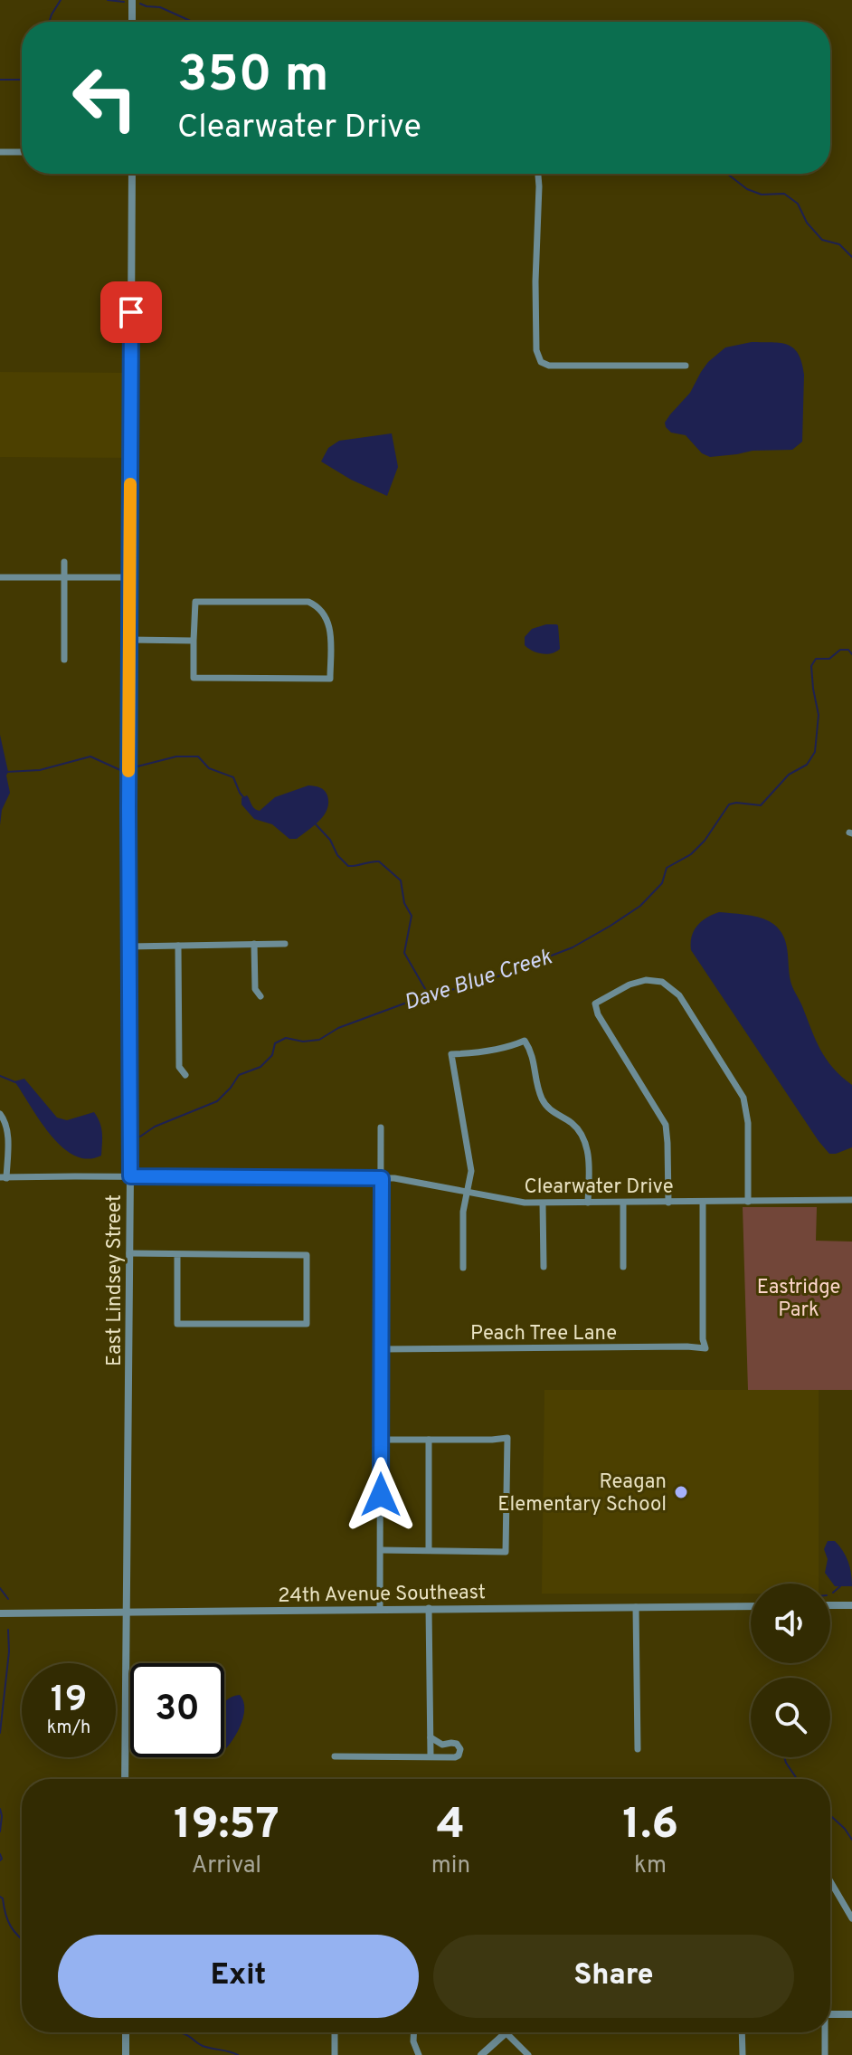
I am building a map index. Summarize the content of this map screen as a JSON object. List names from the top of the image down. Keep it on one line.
{"streets":{"street":["Clearwater Drive","East Lindsey Street","Peach Tree Lane","24th Avenue Southeast"]},"crossings":[["Clearwater Drive","East Lindsey Street"],["Clearwater Drive","Peach Tree Lane"],["East Lindsey Street","24th Avenue Southeast"]],"water":["Dave Blue Creek"],"parks":["Eastridge Park"],"places":["Reagan Elementary School"],"page":{"turn":["350 m","Clearwater Drive"],"speed":"19 km/h","limit":"30","eta":["19:57","Arrival","4","min","1.6","km"],"buttons":["Exit","Share"]}}
